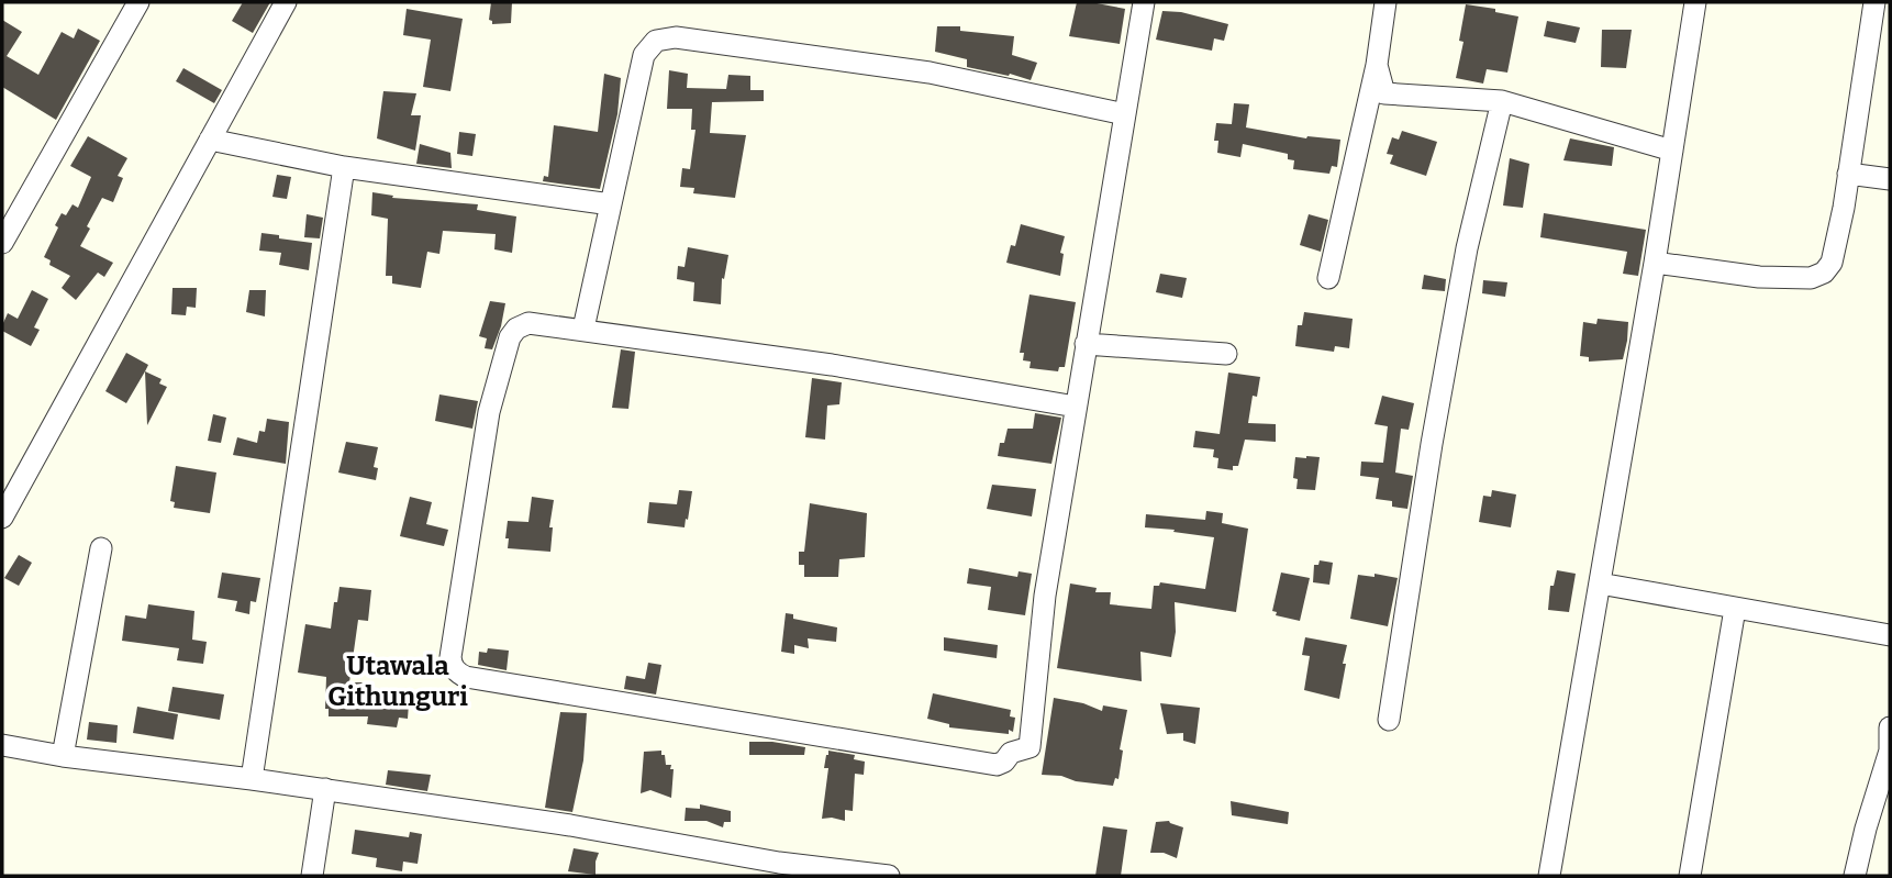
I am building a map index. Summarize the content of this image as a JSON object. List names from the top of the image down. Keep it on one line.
{"districts":["Utawala Githunguri"]}
